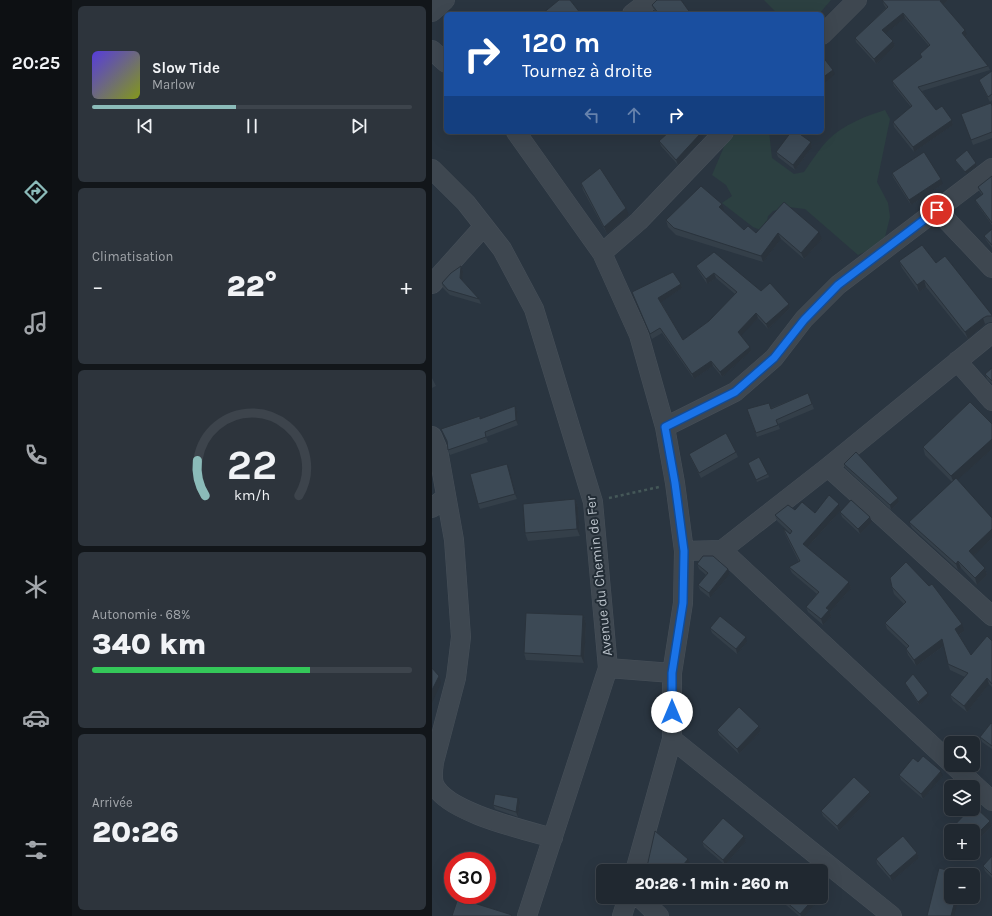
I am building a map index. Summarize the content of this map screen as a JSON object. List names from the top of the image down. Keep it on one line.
{"streets":{"street":["Avenue du Chemin de Fer"]},"page":{"tabs":"20:25","turn":["120 m","Tournez à droite"],"song":["Slow Tide","Marlow"],"tile":["Climatisation",["Autonomie · 68%","340 km"],["Arrivée","20:26"]],"heat":["−","22°","+"],"map_buttons":["+","−"],"limit":"30","trip":"20:26 · 1 min · 260 m","gauge":["22","km/h"]}}
